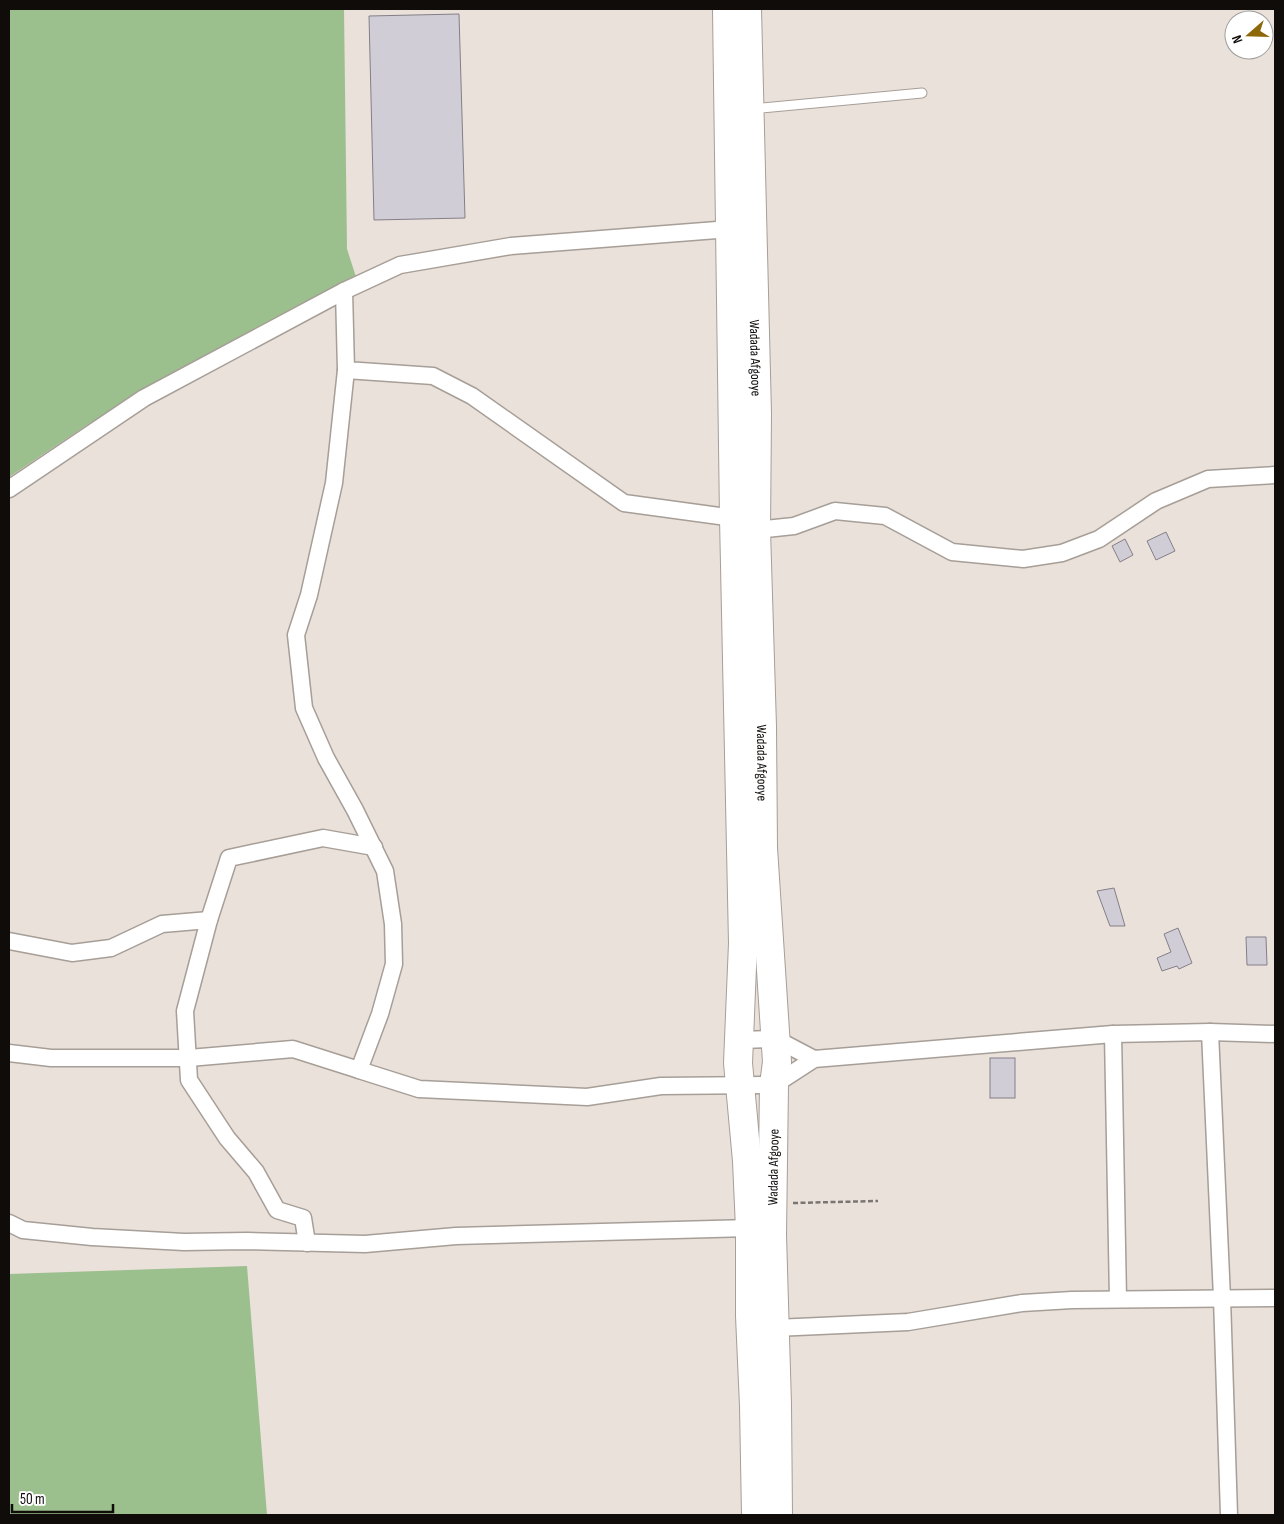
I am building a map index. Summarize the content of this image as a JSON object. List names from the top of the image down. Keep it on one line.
{"streets":{"highway":["Wadada Afgooye"]},"scale_bar":"50 m","north":"left"}
